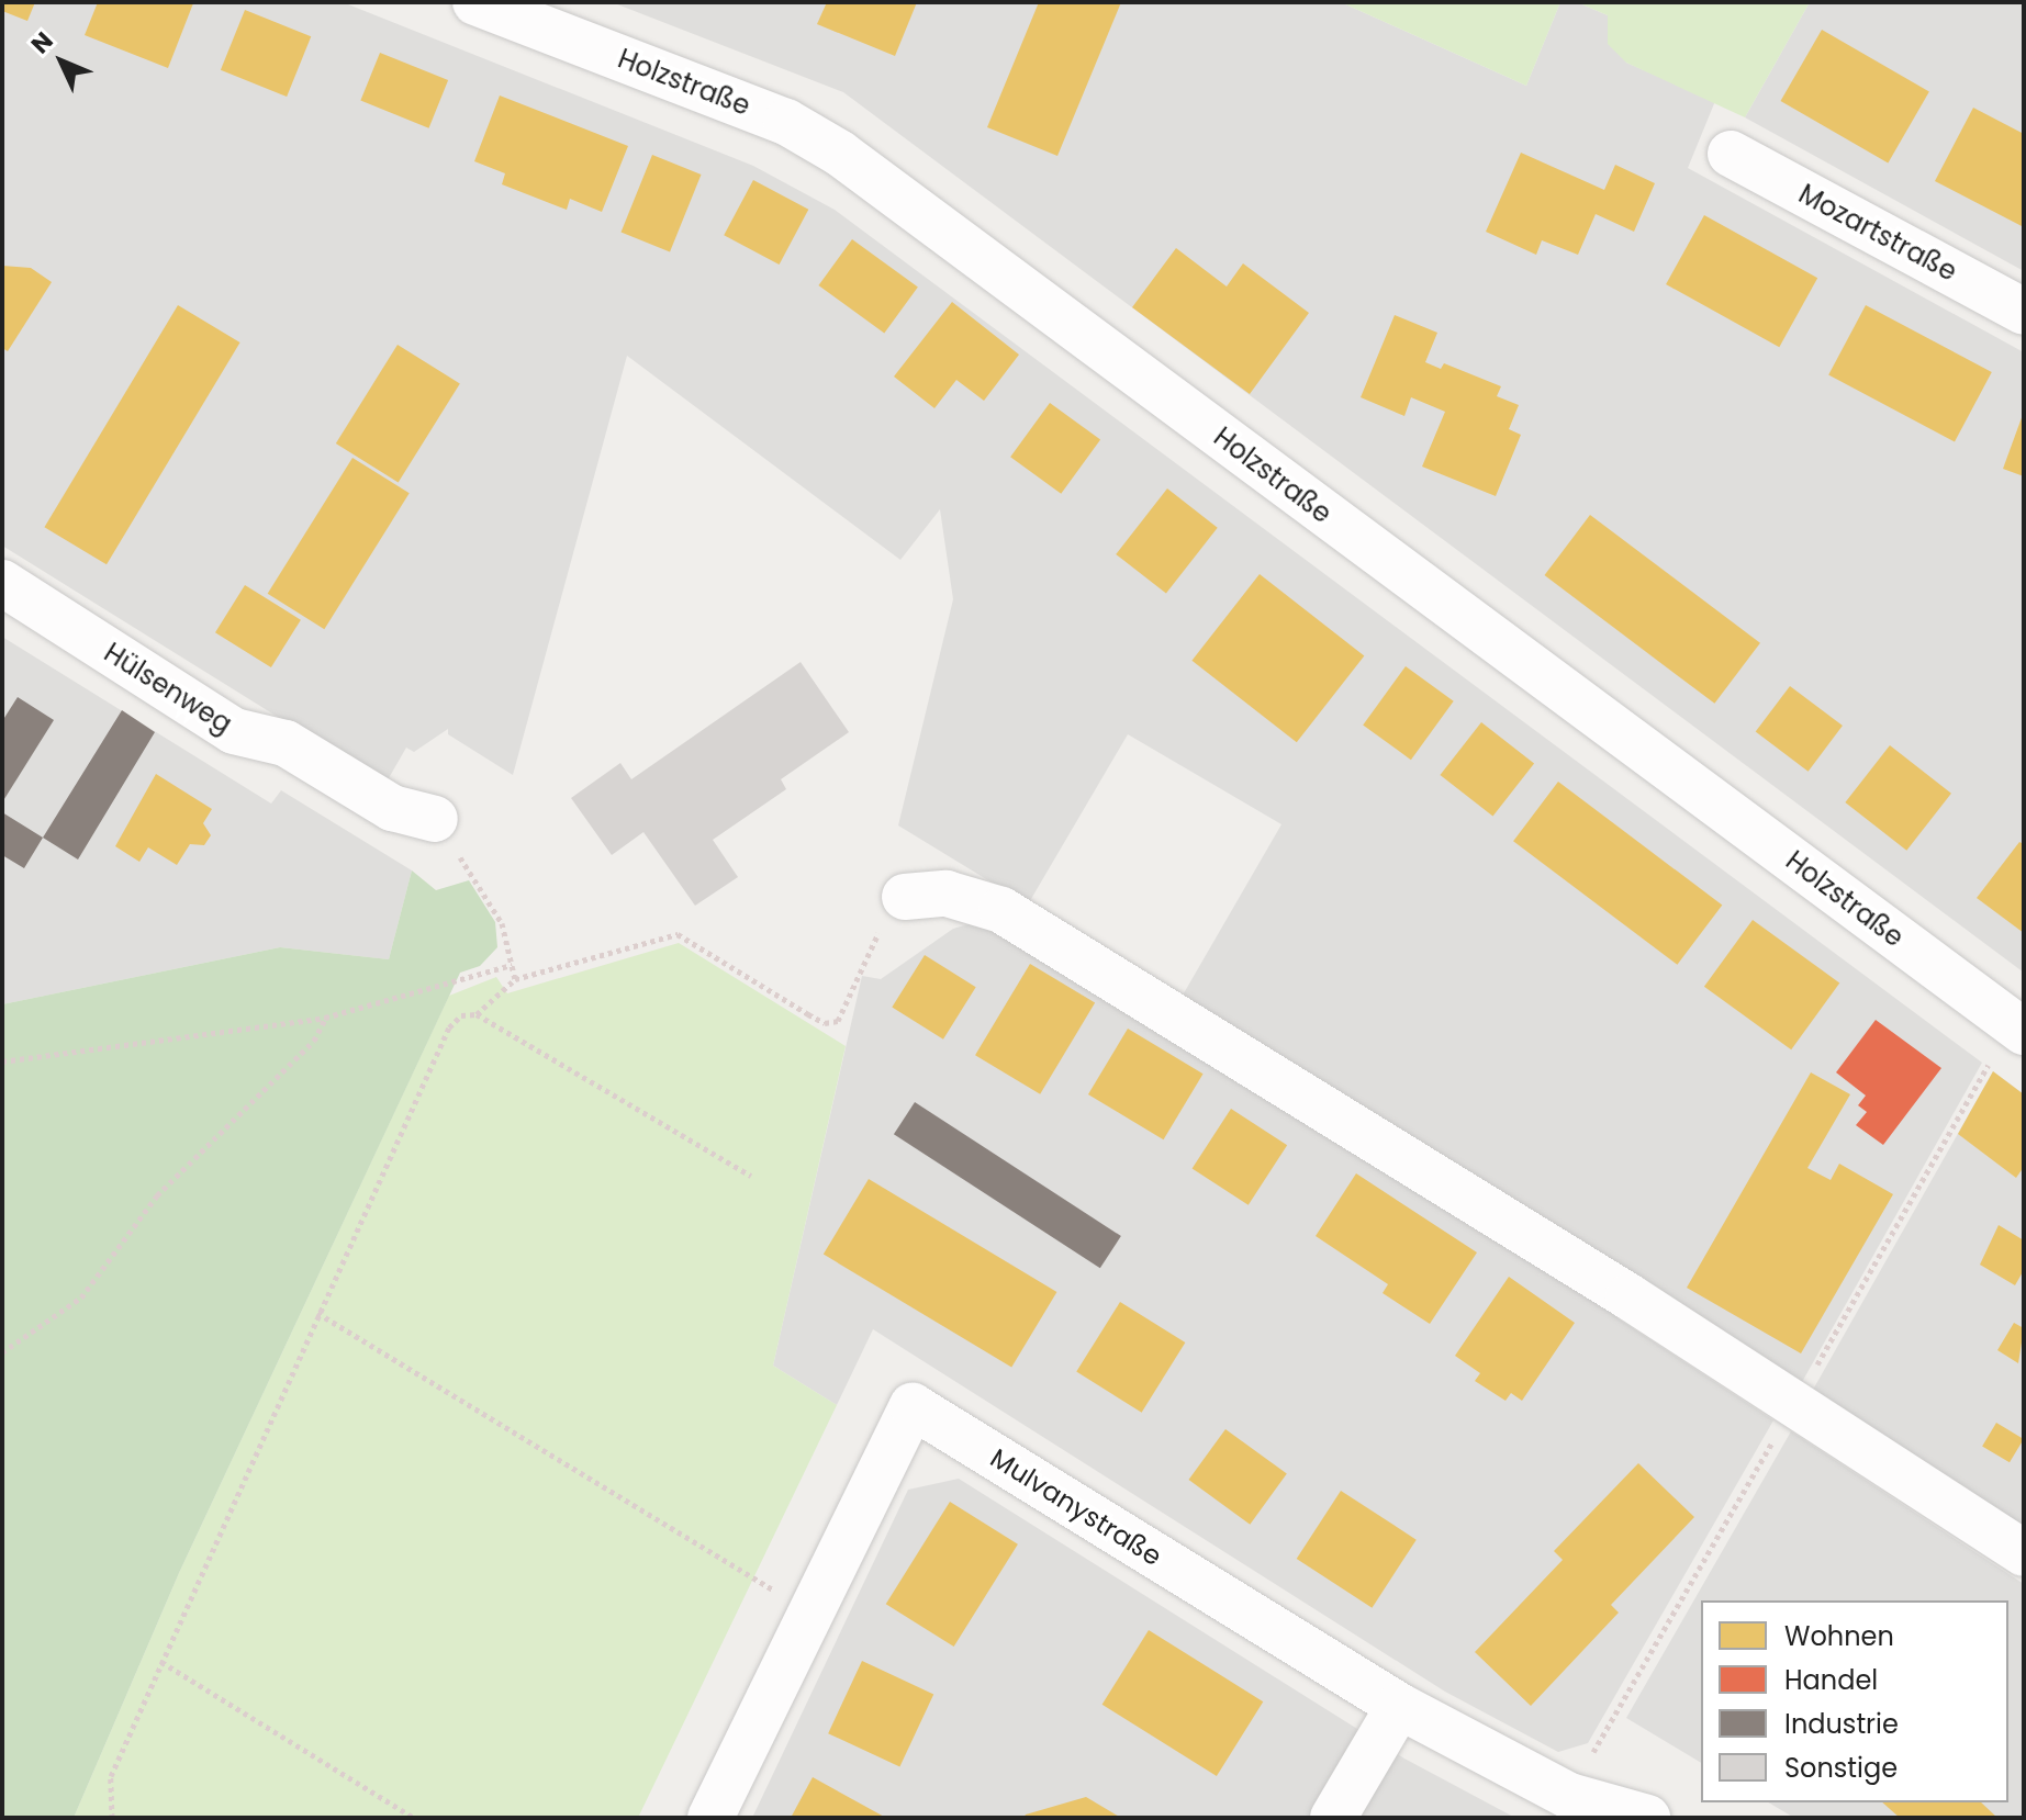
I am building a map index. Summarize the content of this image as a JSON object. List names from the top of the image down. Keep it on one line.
{"streets":{"street":["Holzstraße","Mozartstraße","Hülsenweg","Mulvanystraße"]},"legend":["Wohnen","Handel","Industrie","Sonstige"],"north":"top left"}
